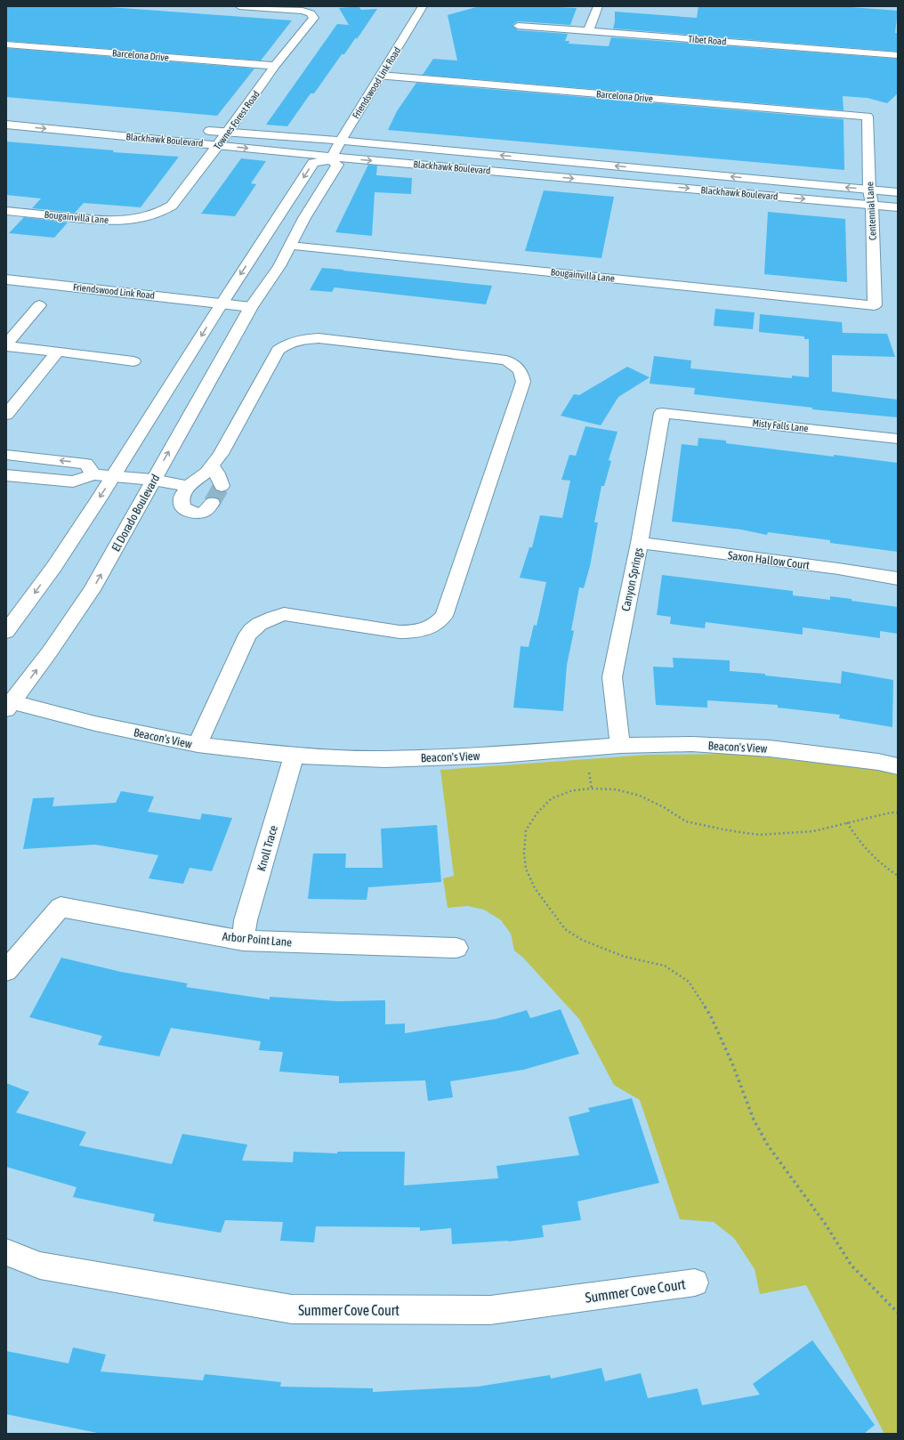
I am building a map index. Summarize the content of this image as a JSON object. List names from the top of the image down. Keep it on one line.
{"streets":{"street":["Tibet Road","Barcelona Drive","Friendswood Link Road","Townes Forest Road","Blackhawk Boulevard","Centennial Lane","Bougainvilla Lane","Misty Falls Lane","El Dorado Boulevard","Saxon Hallow Court","Canyon Springs","Beacon's View","Knoll Trace","Arbor Point Lane","Summer Cove Court"]},"crossings":[["Barcelona Drive","Friendswood Link Road"],["Barcelona Drive","Townes Forest Road"],["Barcelona Drive","Centennial Lane"],["Friendswood Link Road","Blackhawk Boulevard"],["Friendswood Link Road","El Dorado Boulevard"],["Townes Forest Road","Blackhawk Boulevard"],["Townes Forest Road","Bougainvilla Lane"],["Blackhawk Boulevard","Centennial Lane"],["Centennial Lane","Bougainvilla Lane"],["Misty Falls Lane","Canyon Springs"],["El Dorado Boulevard","Beacon's View"],["Saxon Hallow Court","Canyon Springs"],["Canyon Springs","Beacon's View"],["Beacon's View","Knoll Trace"],["Knoll Trace","Arbor Point Lane"]]}
